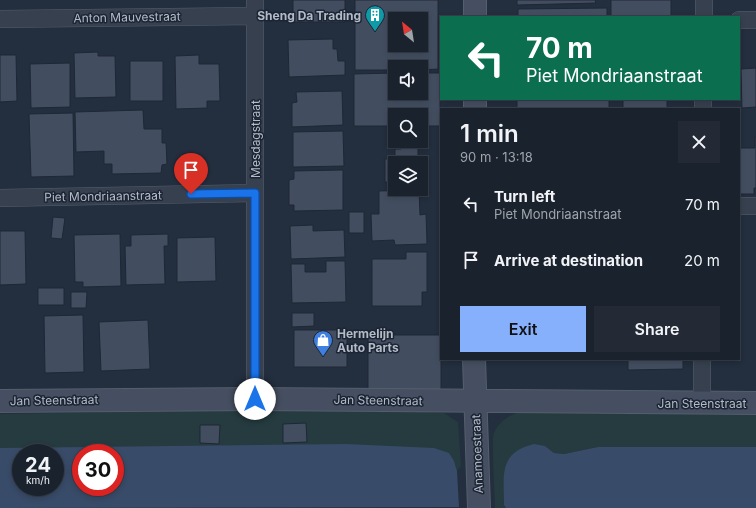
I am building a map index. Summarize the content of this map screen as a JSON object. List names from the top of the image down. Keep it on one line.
{"streets":{"street":["Anton Mauvestraat","Mesdagstraat","Piet Mondriaanstraat","Jan Steenstraat","Anamoestraat"]},"crossings":[["Anton Mauvestraat","Mesdagstraat"],["Mesdagstraat","Piet Mondriaanstraat"],["Mesdagstraat","Jan Steenstraat"],["Jan Steenstraat","Anamoestraat"]],"places":{"building":["Sheng Da Trading"],"shop":["Hermelijn Auto Parts"]},"north":"top left","page":{"turn":["70 m","Piet Mondriaanstraat"],"heading":["1 min","90 m · 13:18"],"list":[{"name":"Turn left","note":"Piet Mondriaanstraat","value":"70 m"},{"name":"Arrive at destination","value":"20 m"}],"buttons":["Exit","Share"],"speed":"24 km/h","limit":"30"}}
